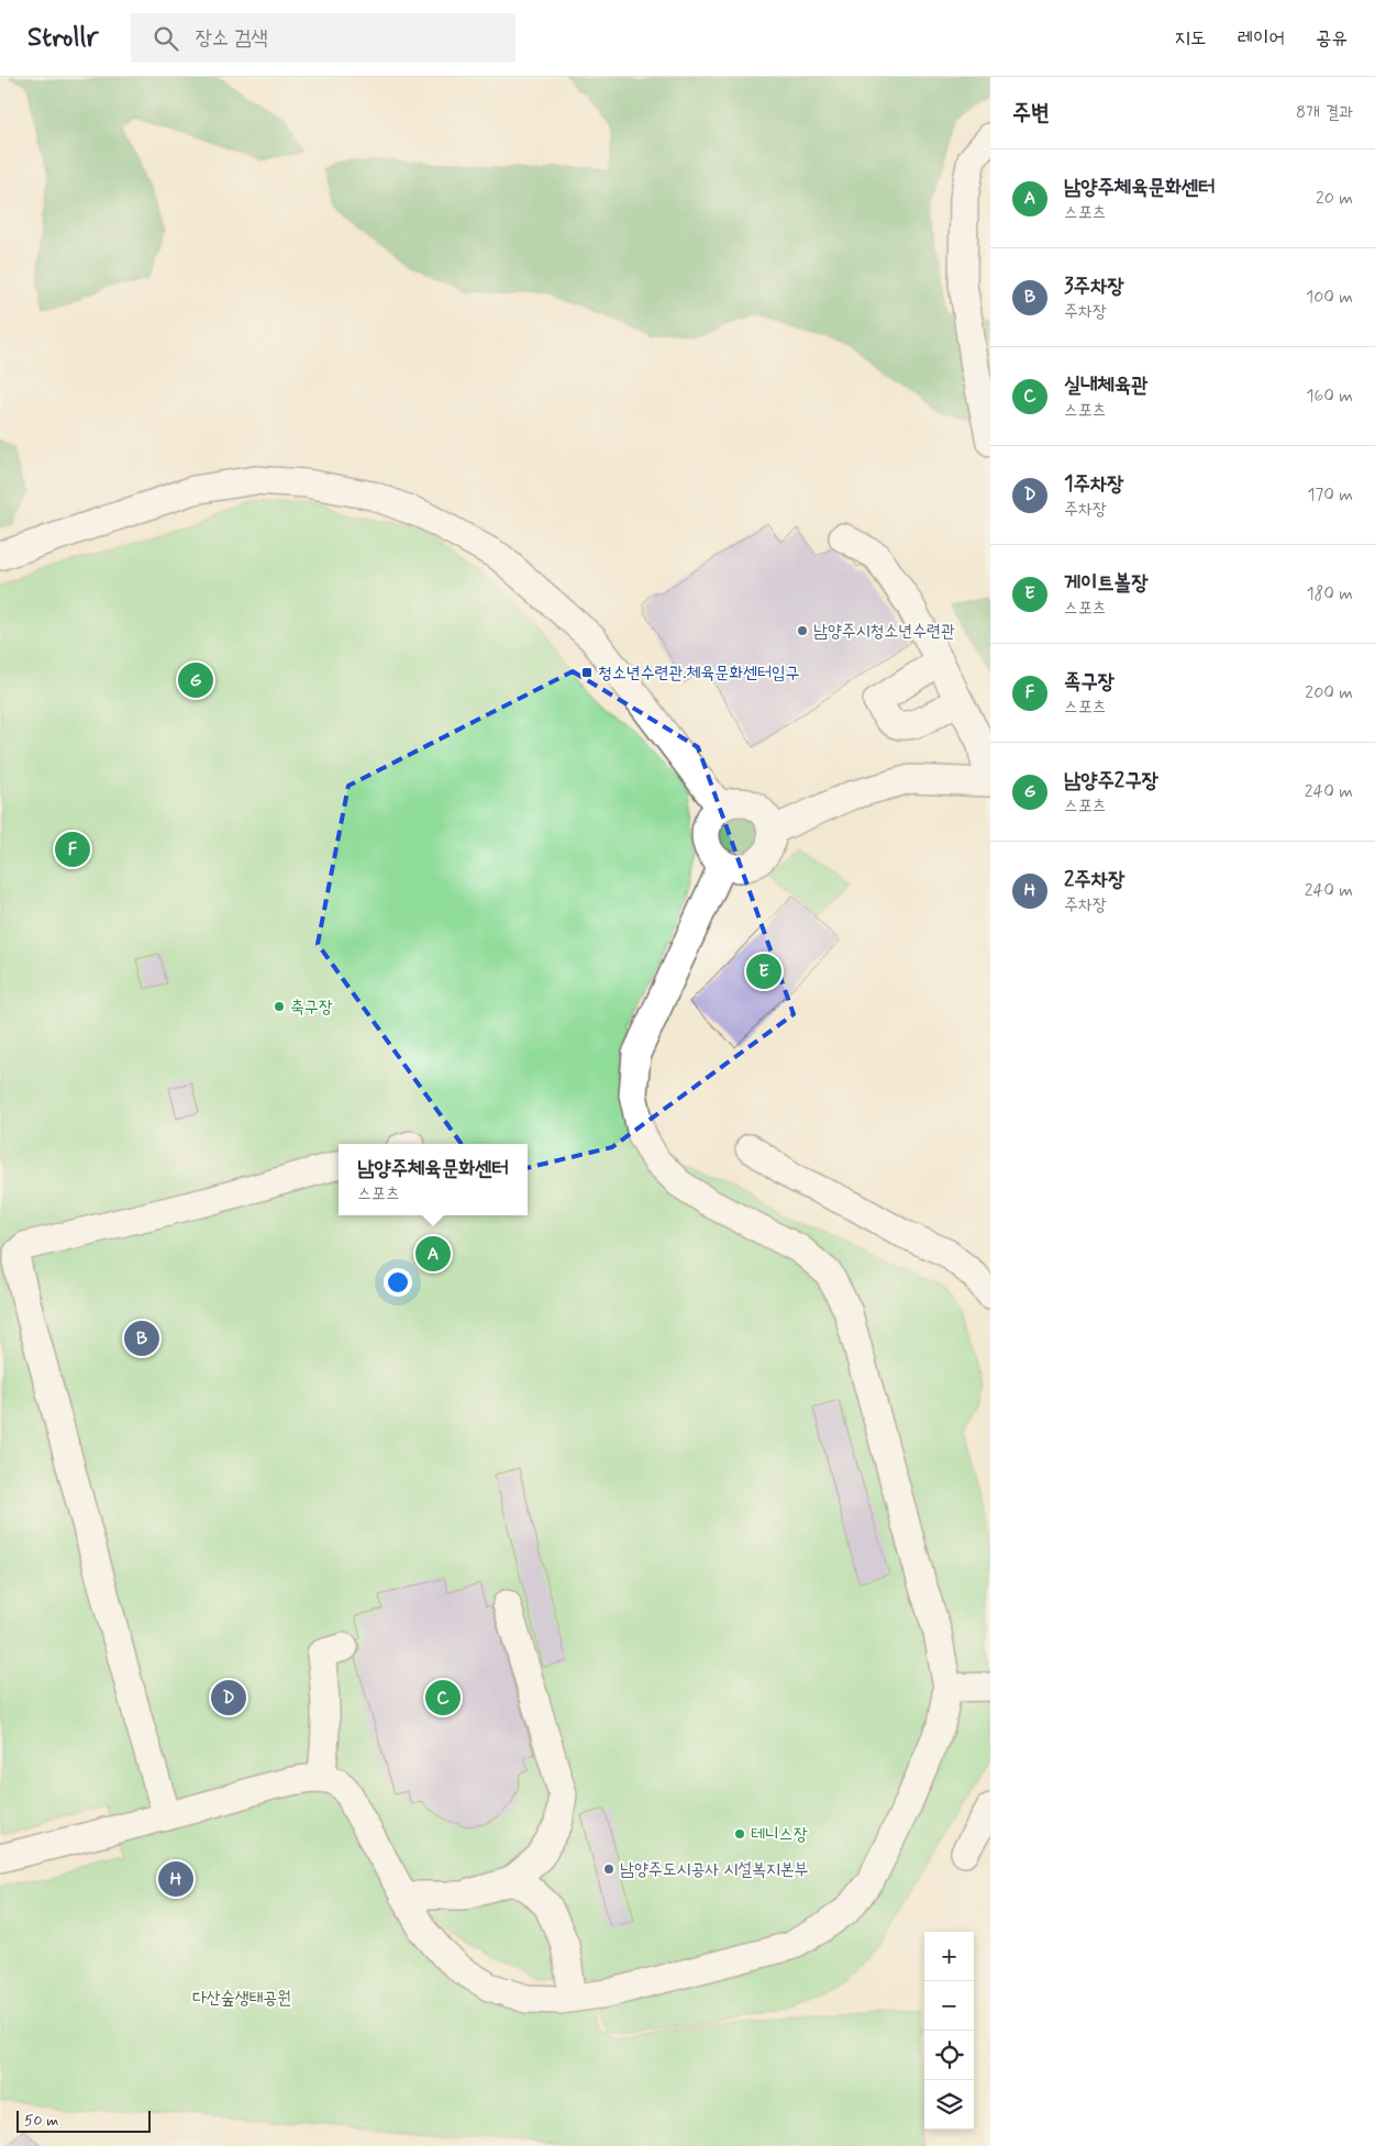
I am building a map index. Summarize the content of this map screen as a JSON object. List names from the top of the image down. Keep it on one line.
{"parks":["다산숲생태공원"],"places":{"other":["남양주시청소년수련관","축구장","테니스장","남양주도시공사 시설복지본부"],"transit":["청소년수련관.체육문화센터입구"]},"scale_bar":"50 m","page":{"header":"Strollr","search":"장소 검색","nav":["지도","레이어","공유"],"heading":["주변","8개 결과"],"list":[{"mark":"A","name":"남양주체육문화센터","note":"스포츠","value":"20 m"},{"mark":"B","name":"3주차장","note":"주차장","value":"100 m"},{"mark":"C","name":"실내체육관","note":"스포츠","value":"160 m"},{"mark":"D","name":"1주차장","note":"주차장","value":"170 m"},{"mark":"E","name":"게이트볼장","note":"스포츠","value":"180 m"},{"mark":"F","name":"족구장","note":"스포츠","value":"200 m"},{"mark":"G","name":"남양주2구장","note":"스포츠","value":"240 m"},{"mark":"H","name":"2주차장","note":"주차장","value":"240 m"}],"pins":["G","F","E","A","B","C","D","H"],"popup":["남양주체육문화센터","스포츠"],"map_buttons":["+","−"],"scale":"50 m"}}
